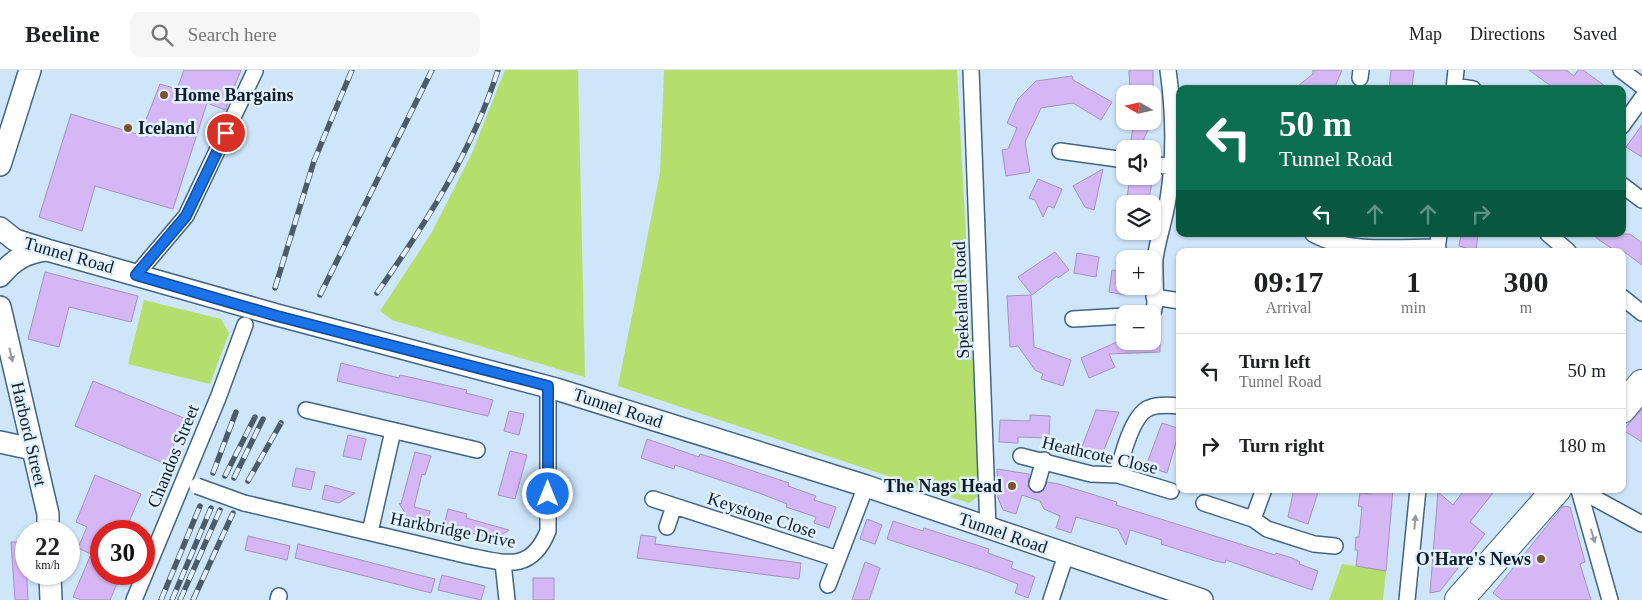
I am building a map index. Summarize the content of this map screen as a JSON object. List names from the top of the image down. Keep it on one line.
{"streets":{"main road":["Tunnel Road","Harbord Street"],"street":["Spekeland Road","Heathcote Close","Chandos Street","Keystone Close","Harkbridge Drive"]},"crossings":[["Tunnel Road","Spekeland Road"],["Tunnel Road","Harkbridge Drive"],["Chandos Street","Harkbridge Drive"]],"one_way":["Harbord Street"],"places":["Home Bargains","Iceland","The Nags Head","O'Hare's News"],"north":"left","page":{"header":"Beeline","search":"Search here","nav":["Map","Directions","Saved"],"map_buttons":["+","−"],"turn":["50 m","Tunnel Road"],"eta":["09:17","Arrival","1","min","300","m"],"list":[{"name":"Turn left","note":"Tunnel Road","value":"50 m"},{"name":"Turn right","value":"180 m"}],"speed":"22 km/h","limit":"30"}}
